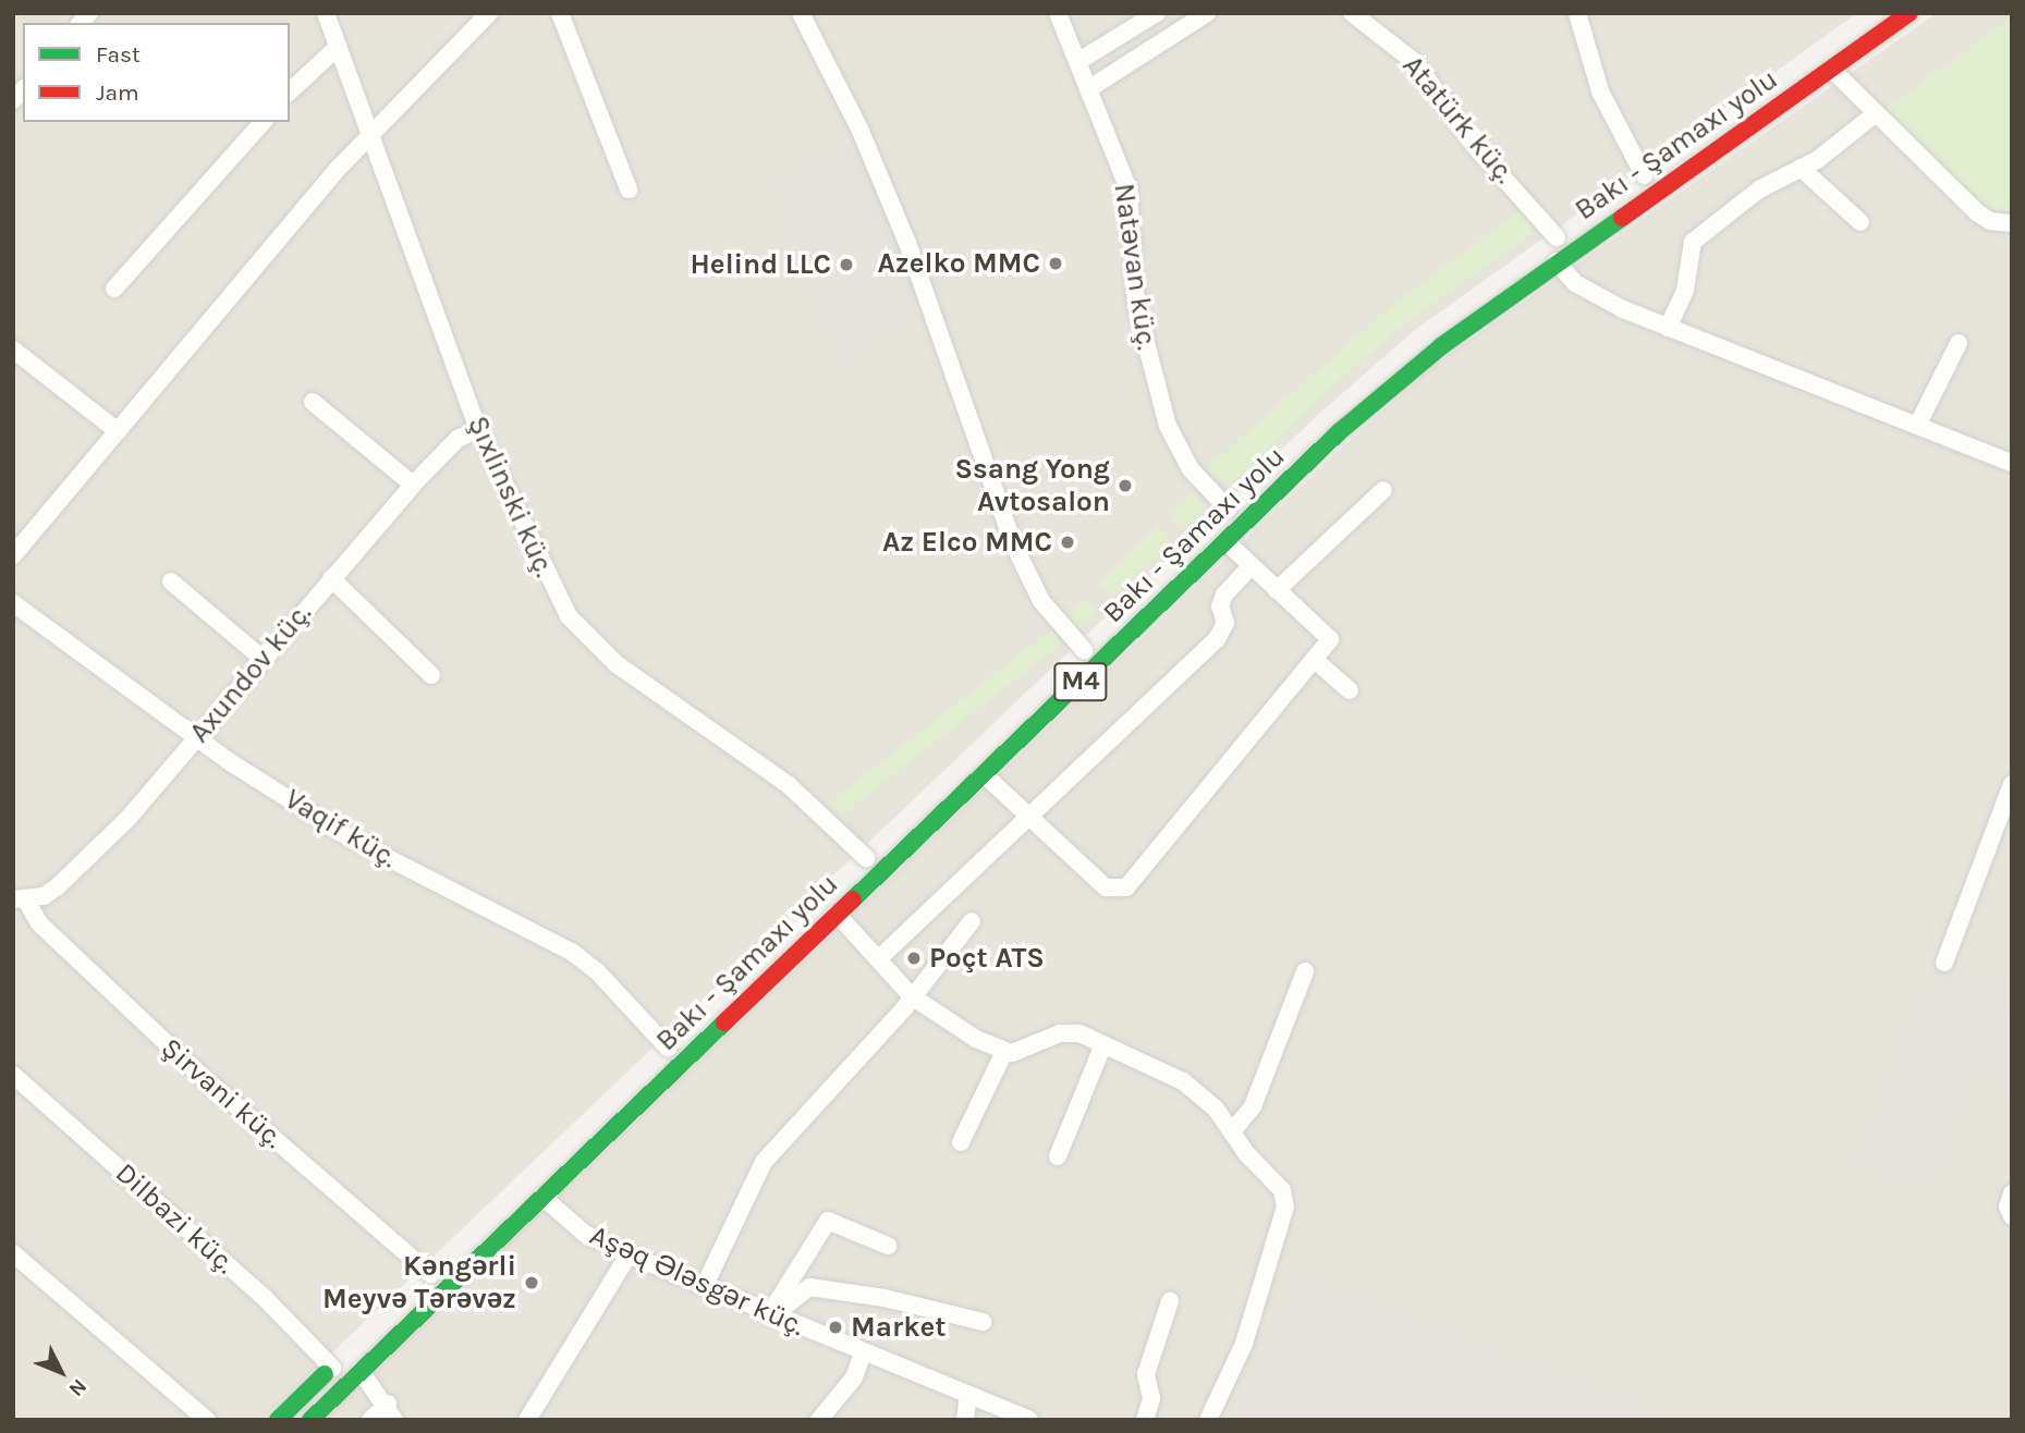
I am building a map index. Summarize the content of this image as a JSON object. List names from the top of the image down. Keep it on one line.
{"streets":{"highway":["Bakı - Şamaxı yolu","M4"],"street":["Atatürk küç.","Natəvan küç.","Şıxlinski küç.","Axundov küç.","Vaqif küç.","Şirvani küç.","Dilbazi küç.","Aşəq Ələsgər küç."]},"crossings":[["Bakı - Şamaxı yolu","Natəvan küç."],["Bakı - Şamaxı yolu","Aşəq Ələsgər küç."],["Şıxlinski küç.","Axundov küç."],["Axundov küç.","Vaqif küç."],["Axundov küç.","Şirvani küç."]],"places":["Azelko MMC","Helind LLC","Ssang Yong Avtosalon","Az Elco MMC","Poçt ATS","Kəngərli Meyvə Tərəvəz","Market"],"legend":["Fast","Jam"],"north":"bottom right"}
